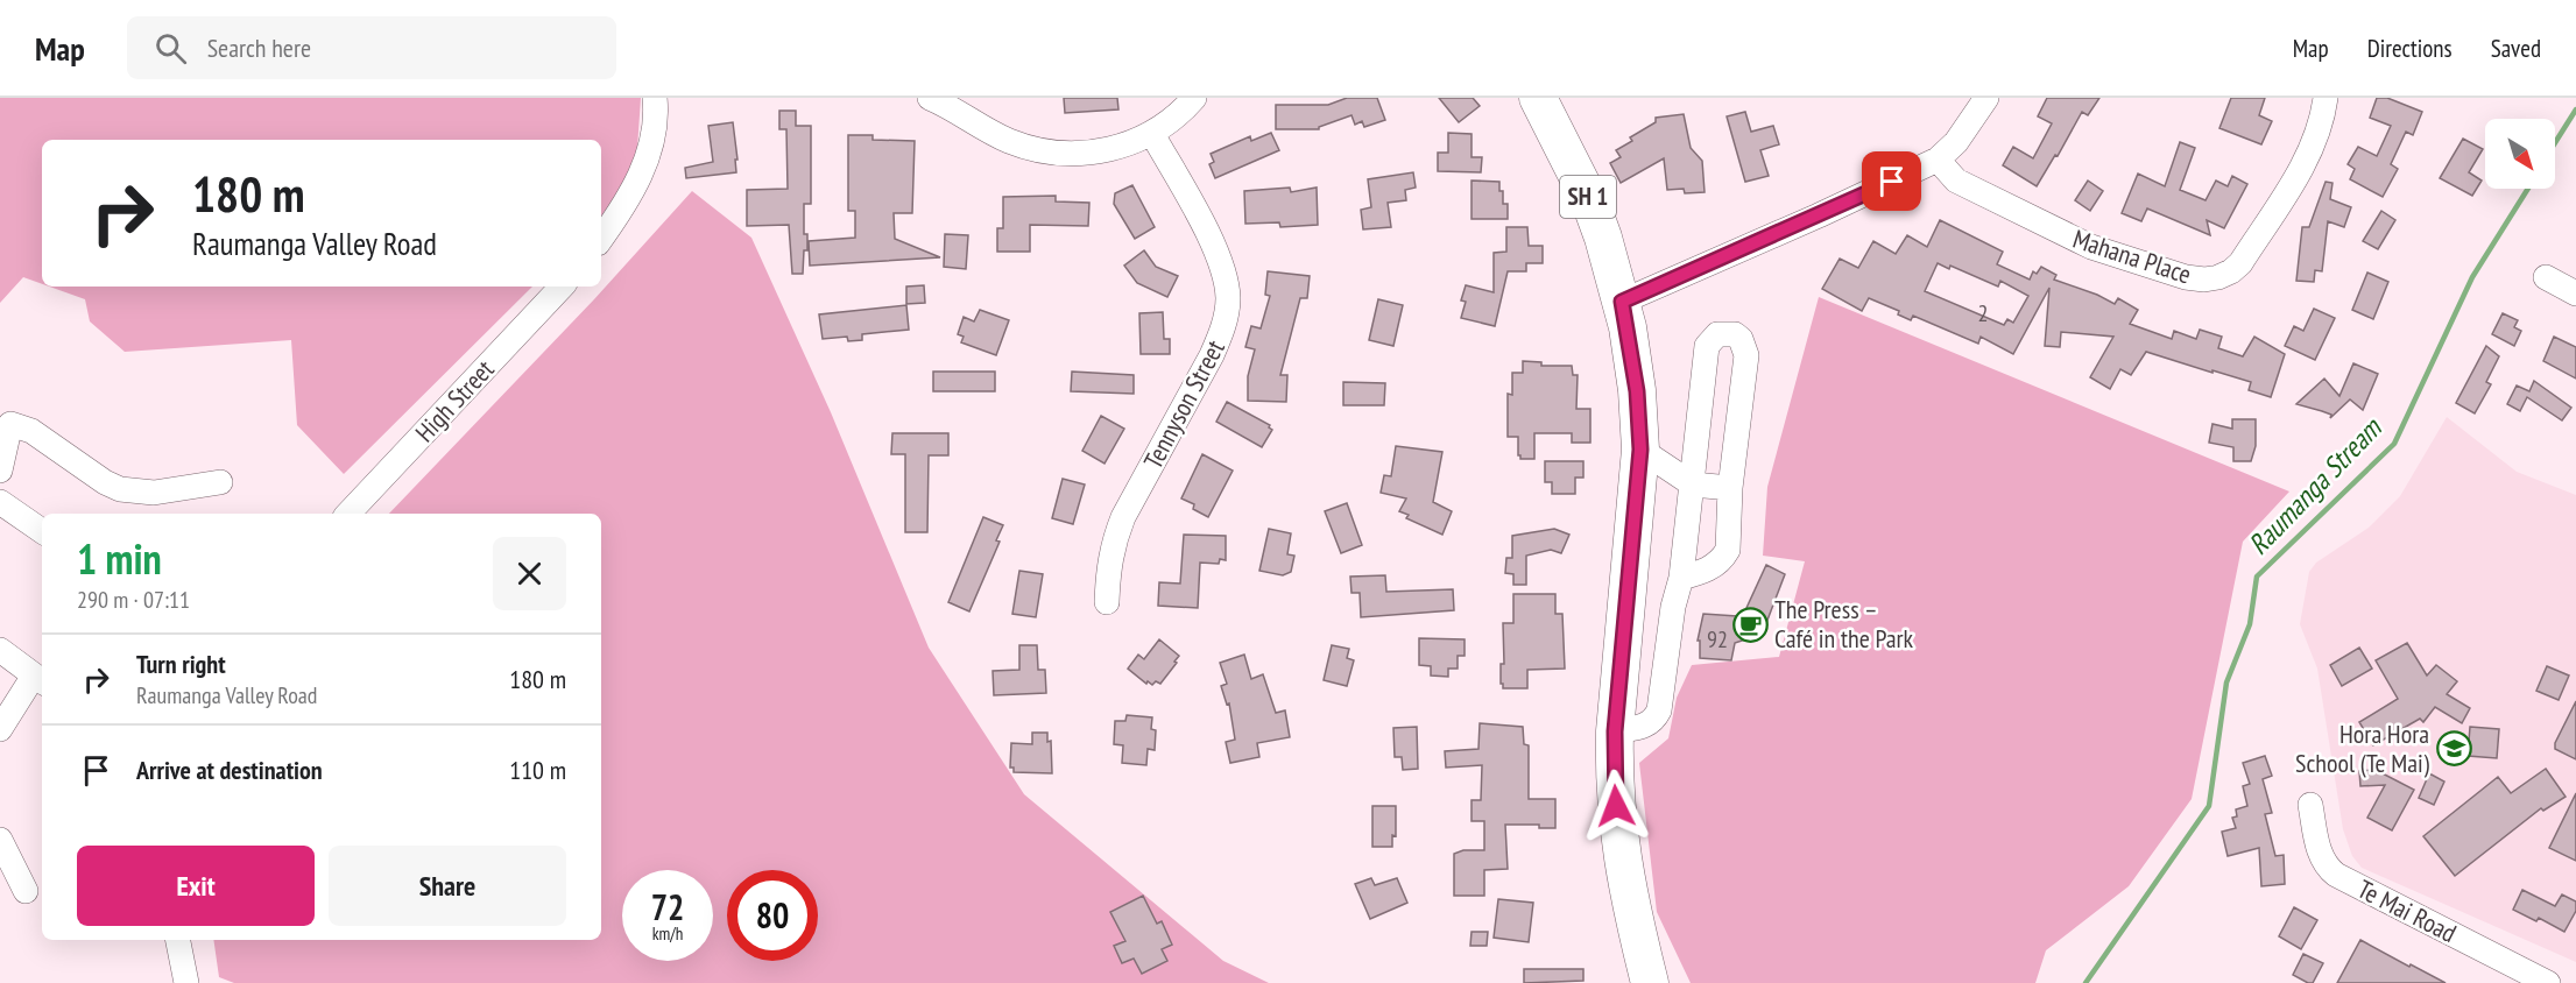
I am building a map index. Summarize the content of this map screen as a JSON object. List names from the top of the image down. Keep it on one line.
{"streets":{"highway":["SH 1"],"street":["Mahana Place","High Street","Tennyson Street","Te Mai Road"]},"water":["Raumanga Stream"],"places":{"cafe":["The Press – Café in the Park"],"school or university":["Hora Hora School (Te Mai)"]},"house_numbers":["2","92"],"north":"bottom right","page":{"header":"Map","search":"Search here","nav":["Map","Directions","Saved"],"turn":["180 m","Raumanga Valley Road"],"heading":["1 min","290 m · 07:11"],"list":[{"name":"Turn right","note":"Raumanga Valley Road","value":"180 m"},{"name":"Arrive at destination","value":"110 m"}],"buttons":["Exit","Share"],"speed":"72 km/h","limit":"80"}}
